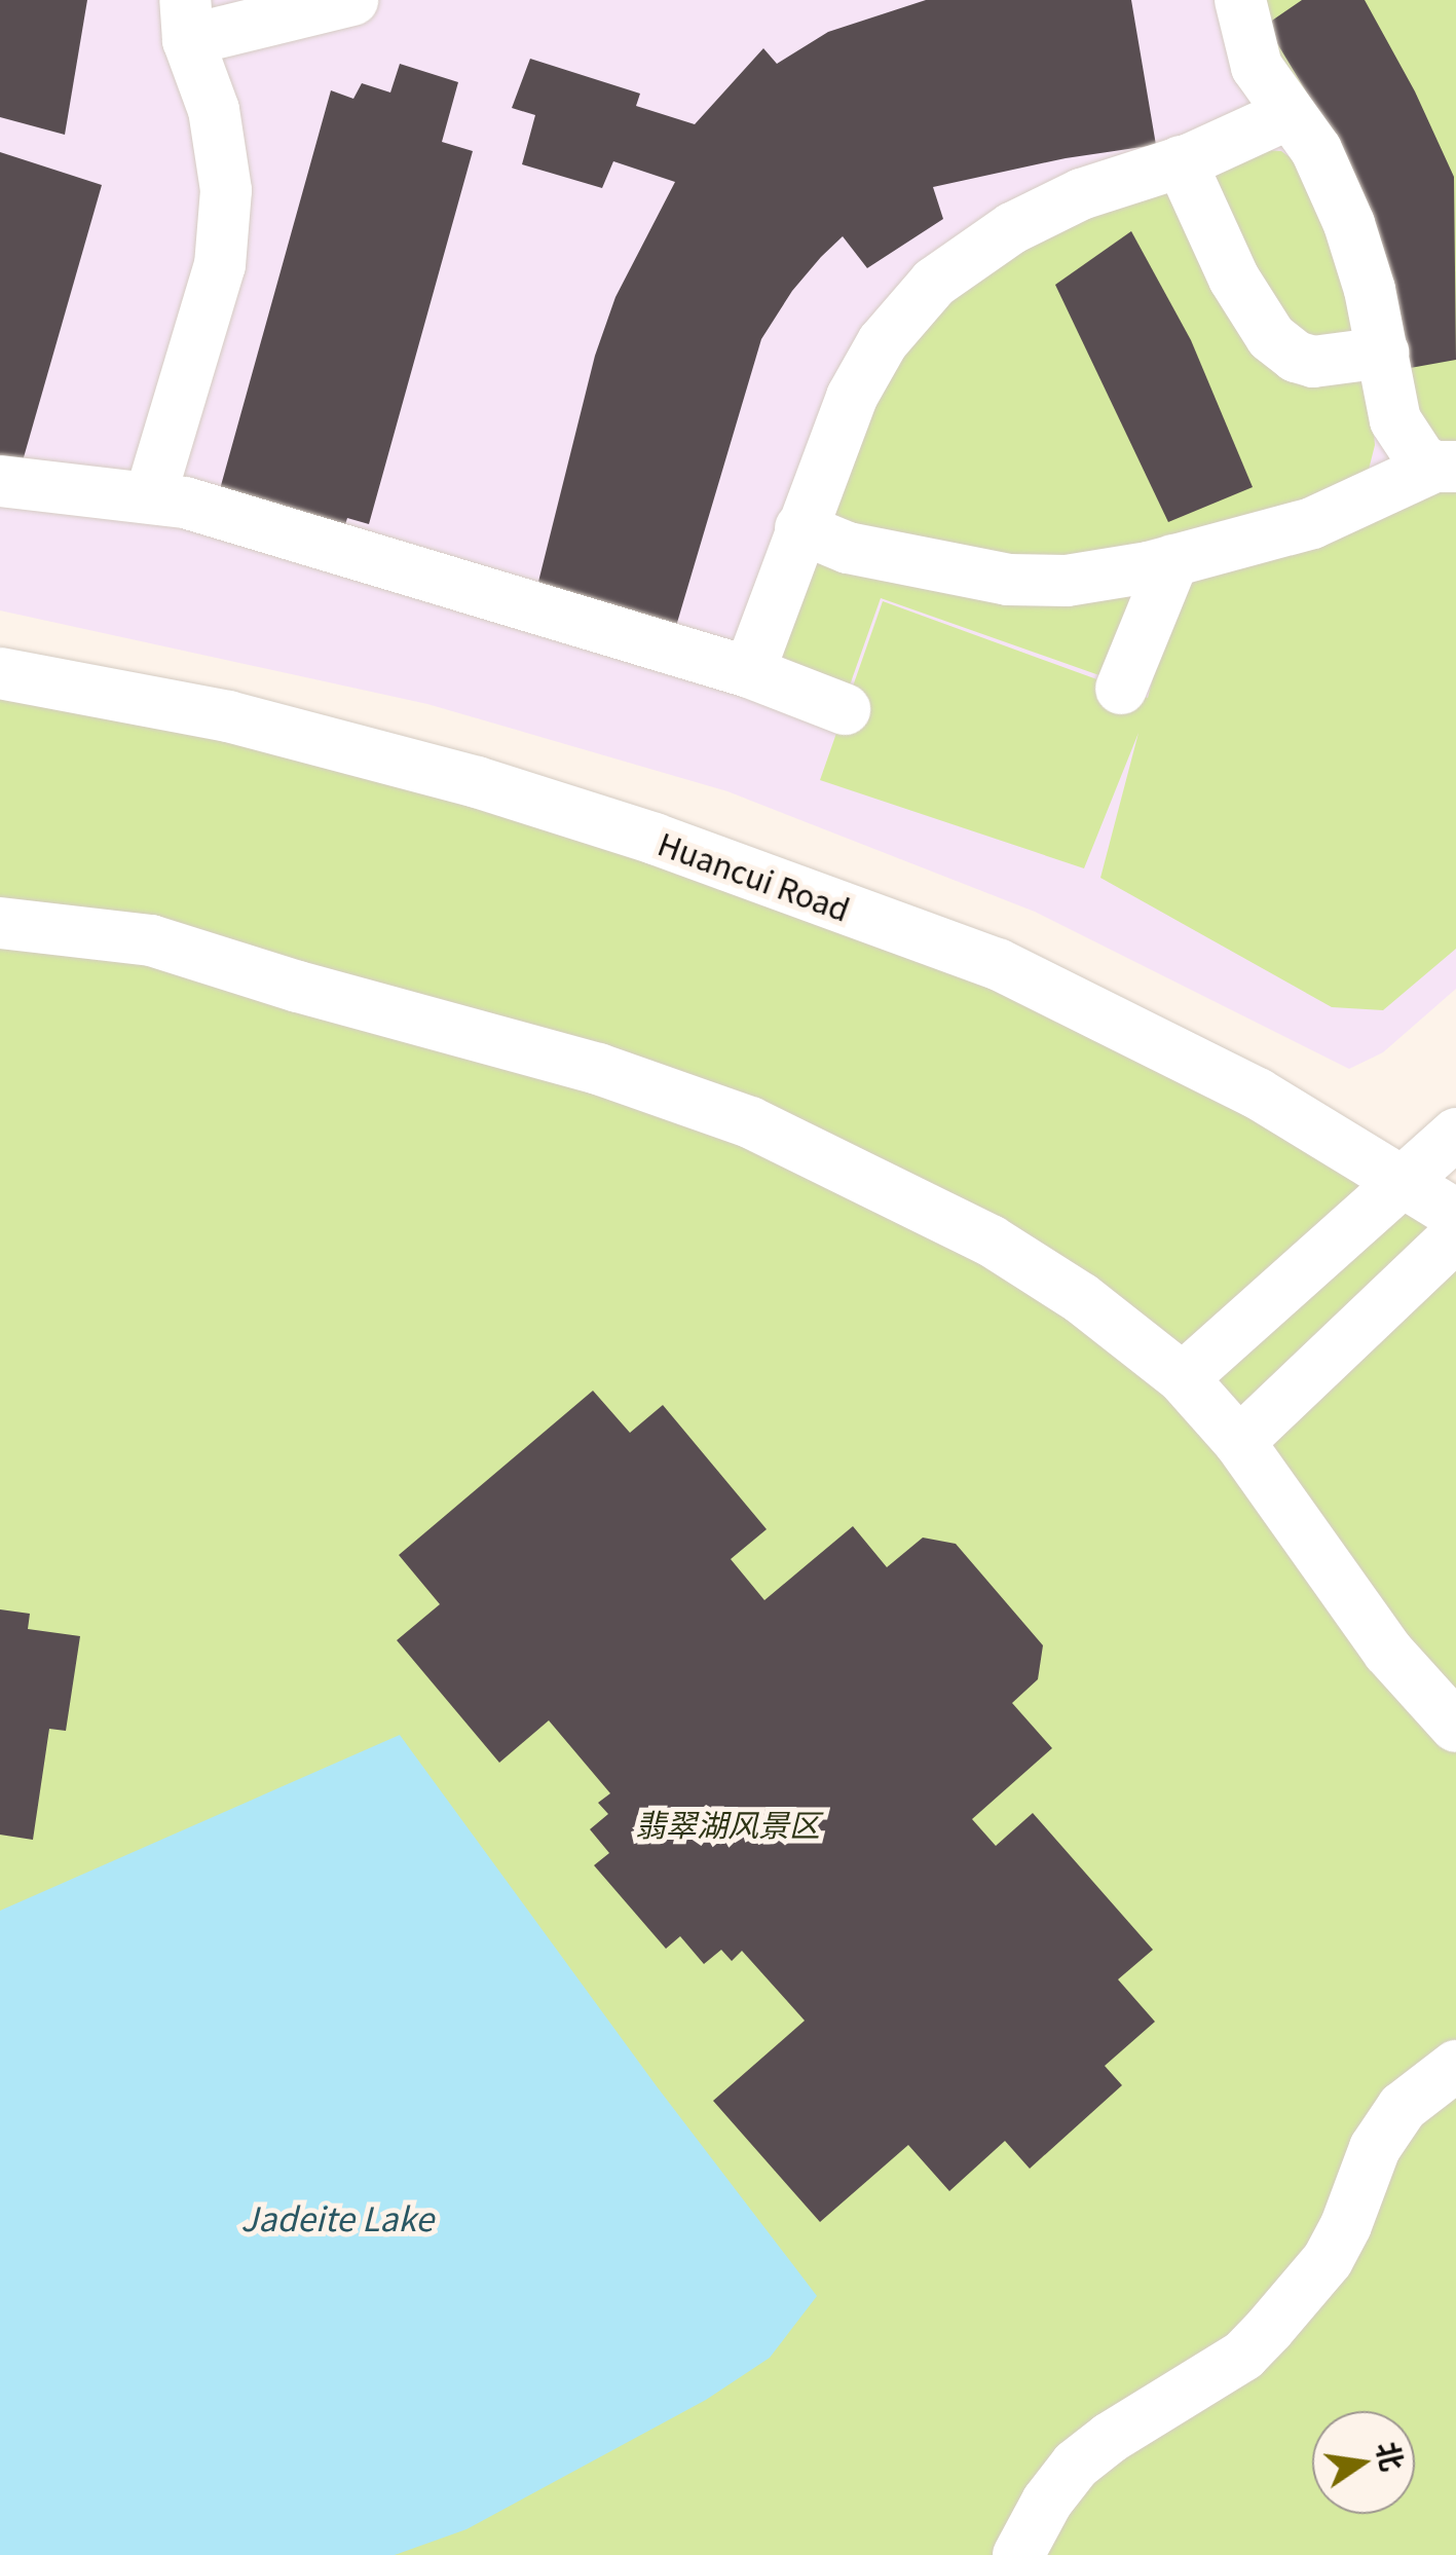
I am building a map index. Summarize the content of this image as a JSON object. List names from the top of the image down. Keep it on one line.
{"streets":{"street":["Huancui Road"]},"water":["Jadeite Lake"],"parks":["翡翠湖风景区"],"north":"right"}
